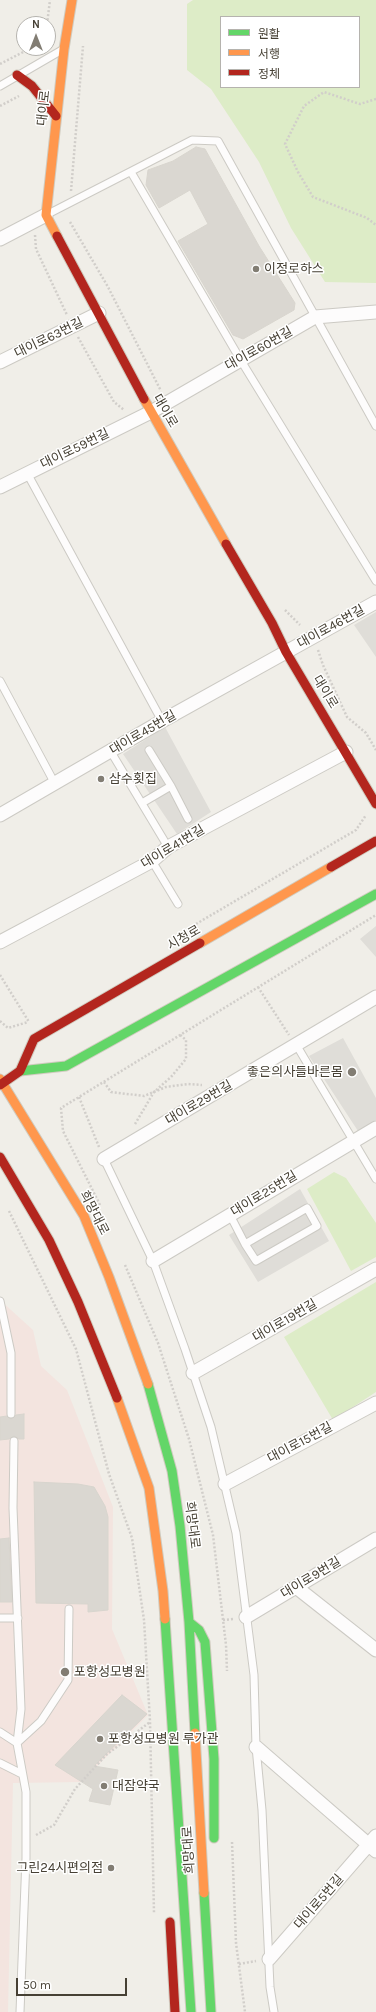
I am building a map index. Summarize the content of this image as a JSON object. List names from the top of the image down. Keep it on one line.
{"streets":{"main road":["대이로","시청로","희망대로"],"street":["대이로63번길","대이로60번길","대이로59번길","대이로46번길","대이로45번길","대이로41번길","대이로29번길","대이로25번길","대이로19번길","대이로15번길","대이로9번길","대이로5번길"]},"crossings":[["대이로","대이로63번길"],["대이로","대이로60번길"],["대이로","대이로59번길"],["대이로","대이로46번길"],["대이로","대이로45번길"],["대이로","대이로41번길"],["대이로60번길","대이로59번길"],["대이로46번길","대이로45번길"],["시청로","희망대로"]],"places":["이정로하스","삼수횟집","좋은의사들바른몸","포항성모병원","포항성모병원 루가관","대잠약국","그린24시편의점"],"legend":["원활","서행","정체"],"scale_bar":"50 m","north":"top"}
